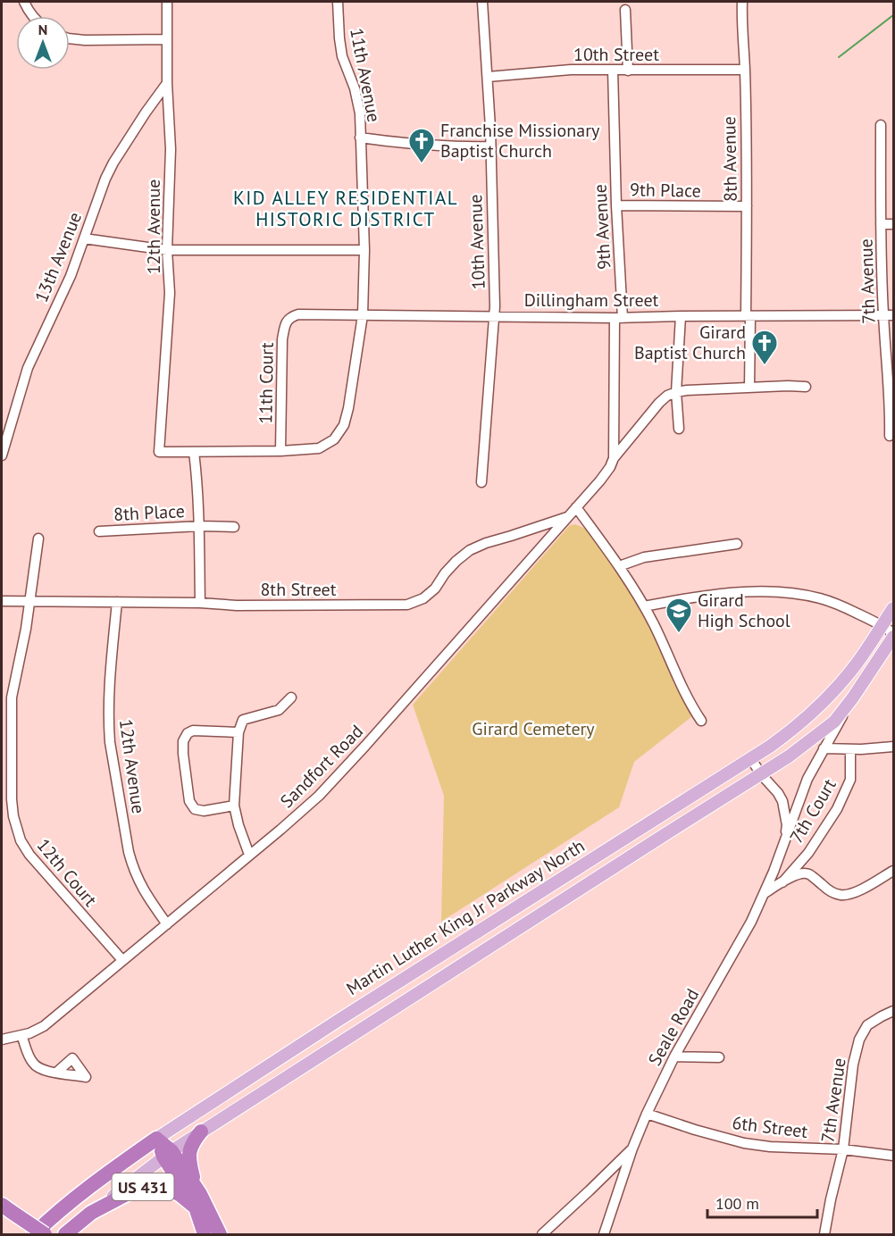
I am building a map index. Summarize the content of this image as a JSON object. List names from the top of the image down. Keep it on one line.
{"streets":{"highway":["Martin Luther King Jr Parkway North","US 431"],"street":["10th Street","11th Avenue","8th Avenue","9th Place","12th Avenue","9th Avenue","10th Avenue","13th Avenue","7th Avenue","Dillingham Street","11th Court","8th Place","8th Street","Sandfort Road","7th Court","12th Court","Seale Road","6th Street"]},"crossings":[["10th Street","8th Avenue"],["10th Street","9th Avenue"],["10th Street","10th Avenue"],["11th Avenue","Dillingham Street"],["8th Avenue","9th Place"],["8th Avenue","Dillingham Street"],["9th Place","9th Avenue"],["12th Avenue","13th Avenue"],["12th Avenue","8th Street"],["12th Avenue","Sandfort Road"],["9th Avenue","Dillingham Street"],["9th Avenue","Sandfort Road"],["10th Avenue","Dillingham Street"],["7th Avenue","Dillingham Street"],["7th Avenue","6th Street"],["Dillingham Street","11th Court"],["8th Street","Sandfort Road"],["8th Street","12th Court"],["Sandfort Road","12th Court"],["Martin Luther King Jr Parkway North","Seale Road"],["Seale Road","6th Street"]],"districts":["KID ALLEY RESIDENTIAL HISTORIC DISTRICT"],"parks":["Girard Cemetery"],"places":{"church":["Franchise Missionary Baptist Church","Girard Baptist Church"],"school or university":["Girard High School"]},"scale_bar":"100 m","north":"top"}
